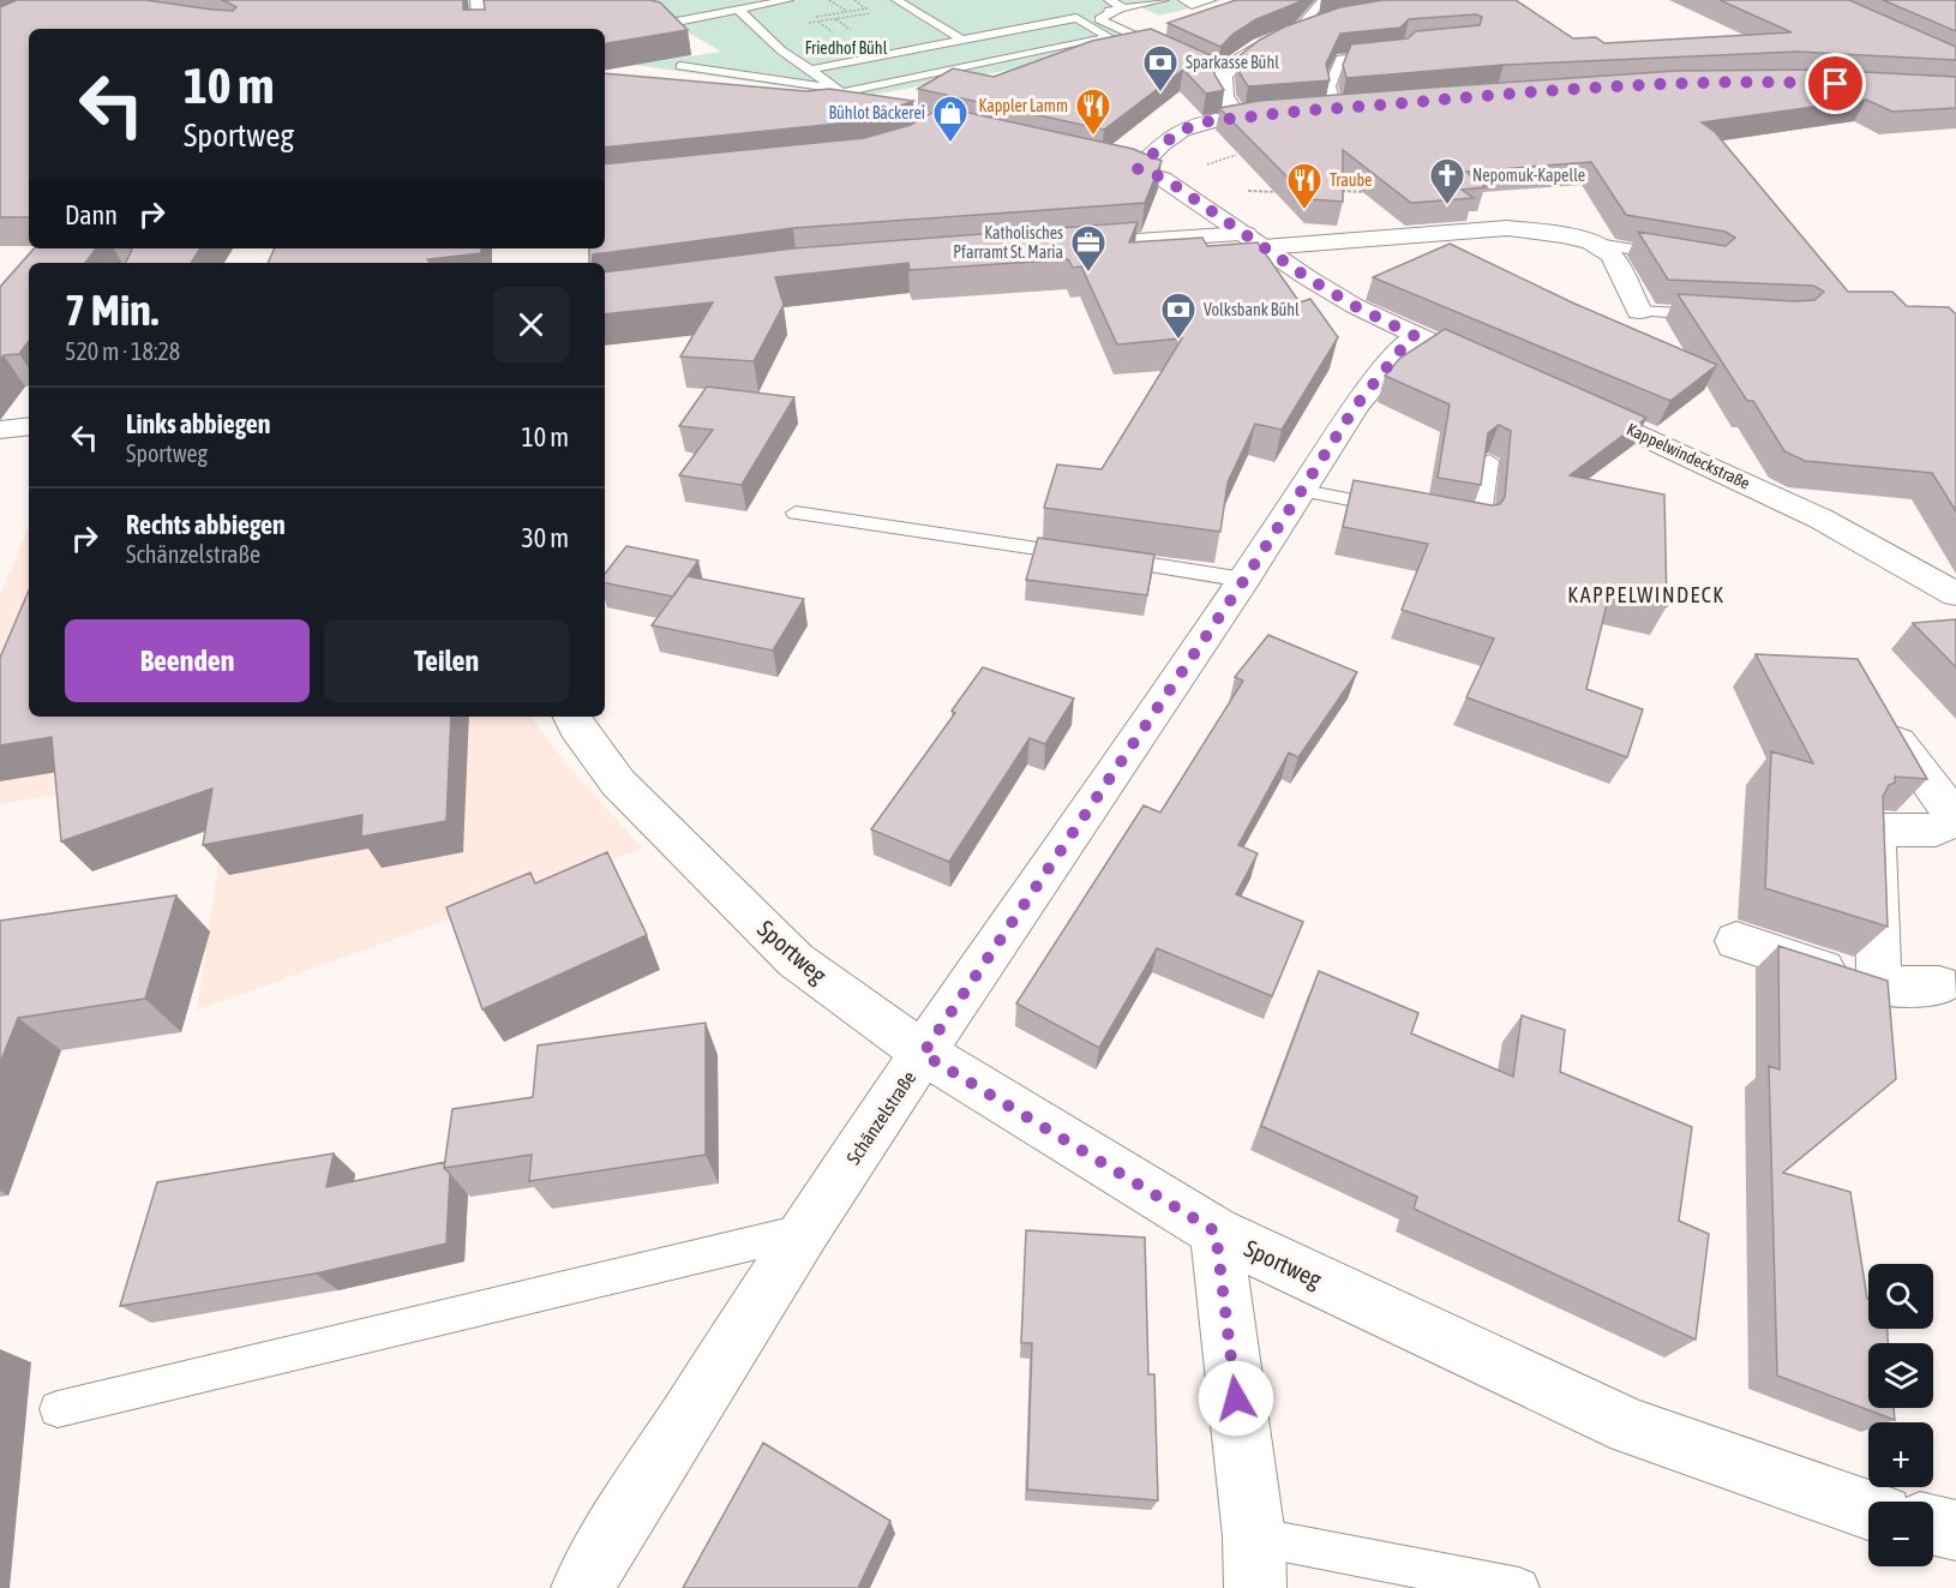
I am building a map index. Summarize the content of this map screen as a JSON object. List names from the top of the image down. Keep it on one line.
{"streets":{"street":["Kappelwindeckstraße","Sportweg","Schänzelstraße"]},"crossings":[["Sportweg","Schänzelstraße"]],"districts":["KAPPELWINDECK"],"parks":["Friedhof Bühl"],"places":{"bank":["Sparkasse Bühl","Volksbank Bühl"],"restaurant":["Kappler Lamm","Traube"],"shop":["Bühlot Bäckerei"],"church":["Nepomuk-Kapelle"],"office":["Katholisches Pfarramt St. Maria"]},"page":{"turn":["10 m","Sportweg"],"then":"Dann","heading":["7 Min.","520 m · 18:28"],"list":[{"name":"Links abbiegen","note":"Sportweg","value":"10 m"},{"name":"Rechts abbiegen","note":"Schänzelstraße","value":"30 m"}],"buttons":["Beenden","Teilen"],"map_buttons":["+","−"]}}
